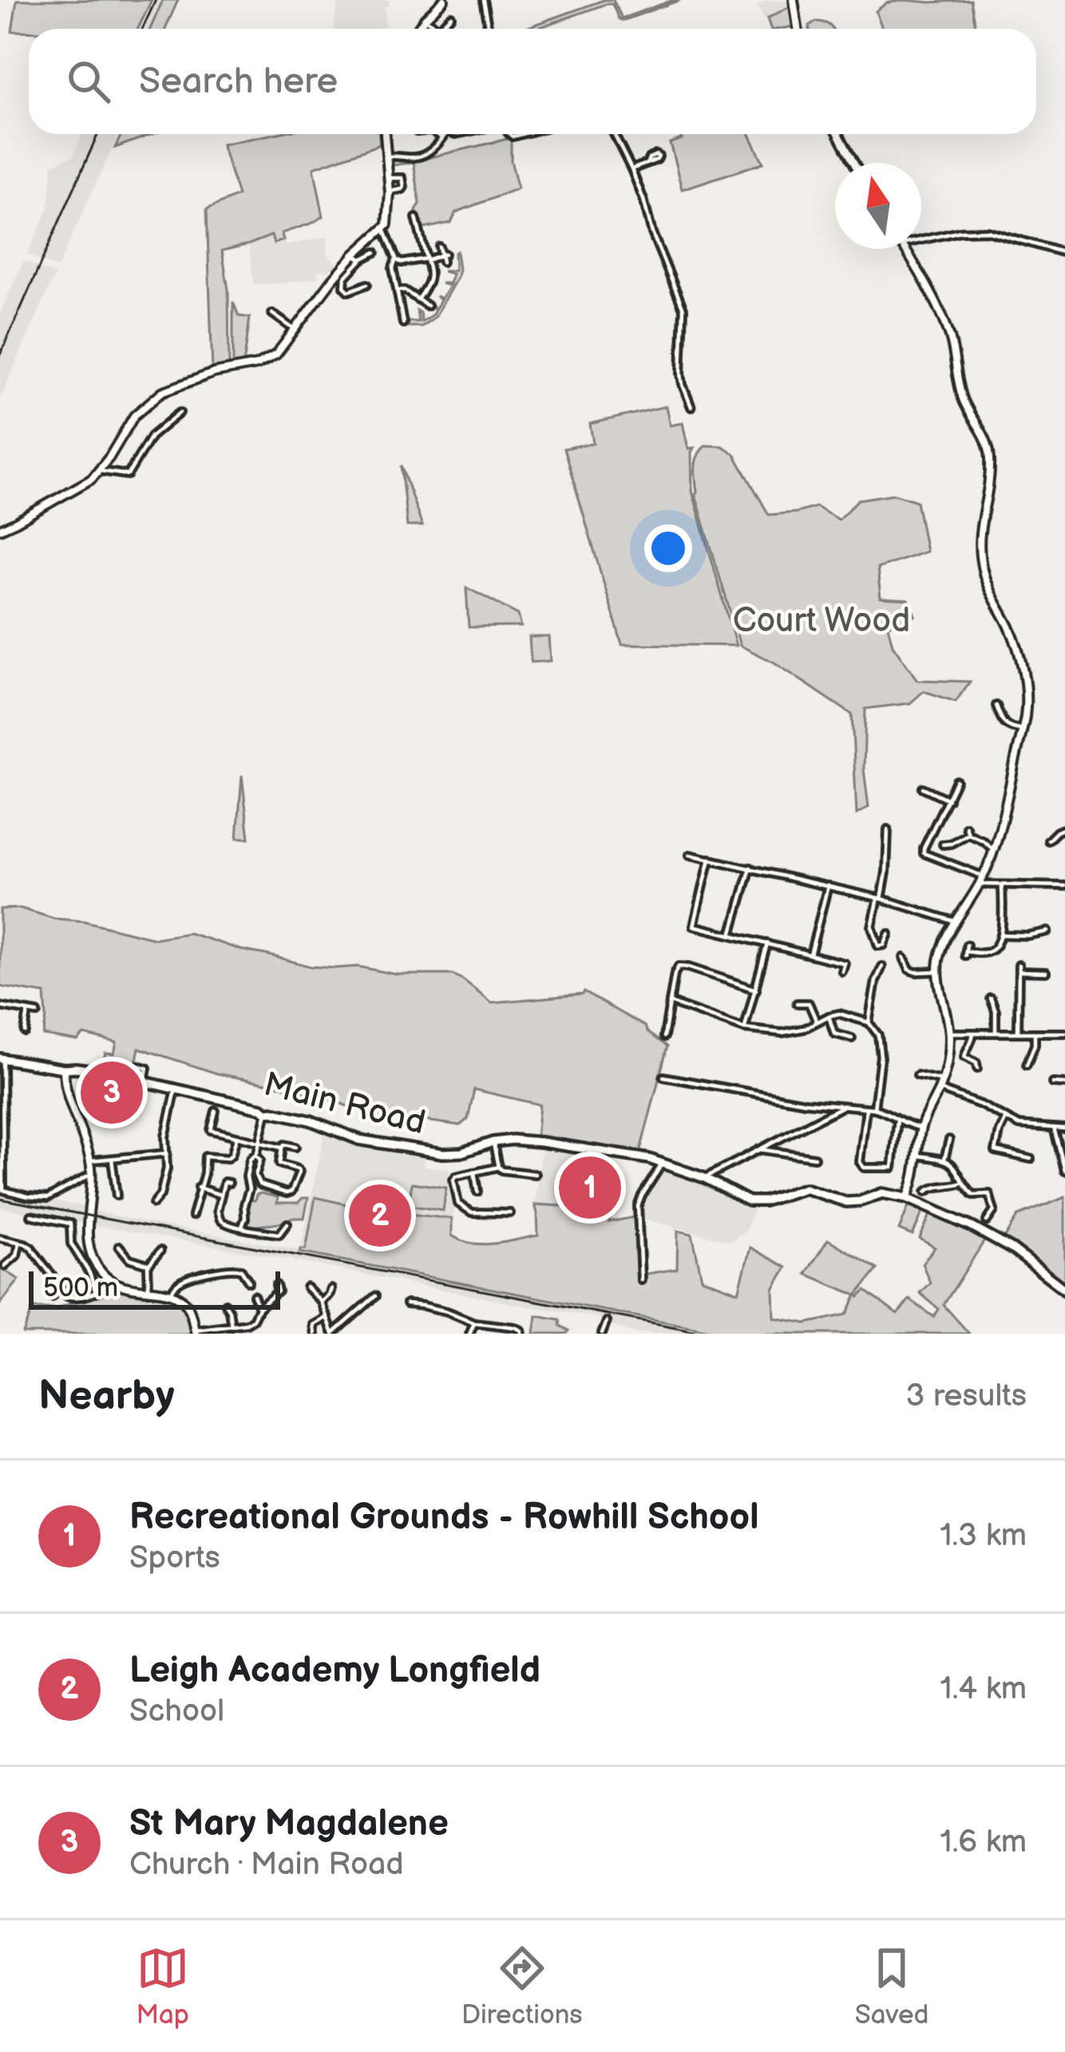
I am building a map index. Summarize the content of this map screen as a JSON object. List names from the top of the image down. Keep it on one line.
{"streets":{"main road":["Main Road"]},"parks":["Court Wood"],"scale_bar":"500 m","north":"top","page":{"search":"Search here","pins":["3","1","2"],"scale":"500 m","heading":["Nearby","3 results"],"list":[{"mark":"1","name":"Recreational Grounds - Rowhill School","note":"Sports","value":"1.3 km"},{"mark":"2","name":"Leigh Academy Longfield","note":"School","value":"1.4 km"},{"mark":"3","name":"St Mary Magdalene","note":"Church · Main Road","value":"1.6 km"}],"nav":["Map","Directions","Saved"]}}
